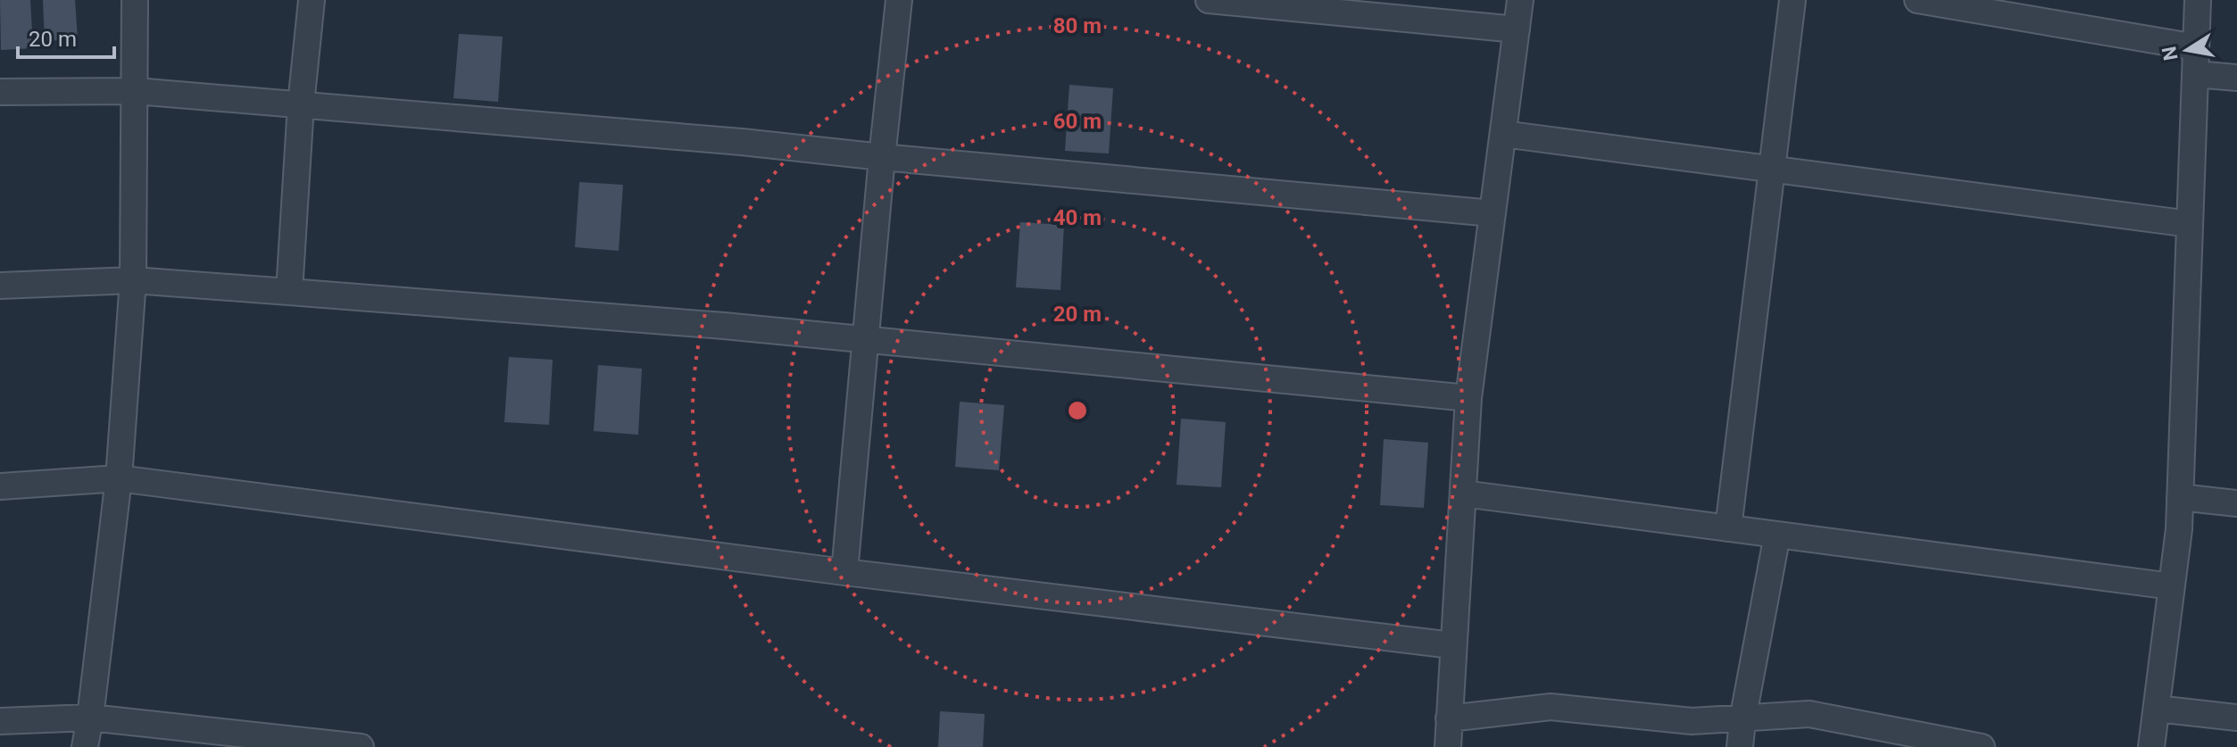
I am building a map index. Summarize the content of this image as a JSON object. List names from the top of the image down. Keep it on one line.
{"scale_bar":"20 m","north":"left","rings":["80 m","60 m","40 m","20 m"]}
